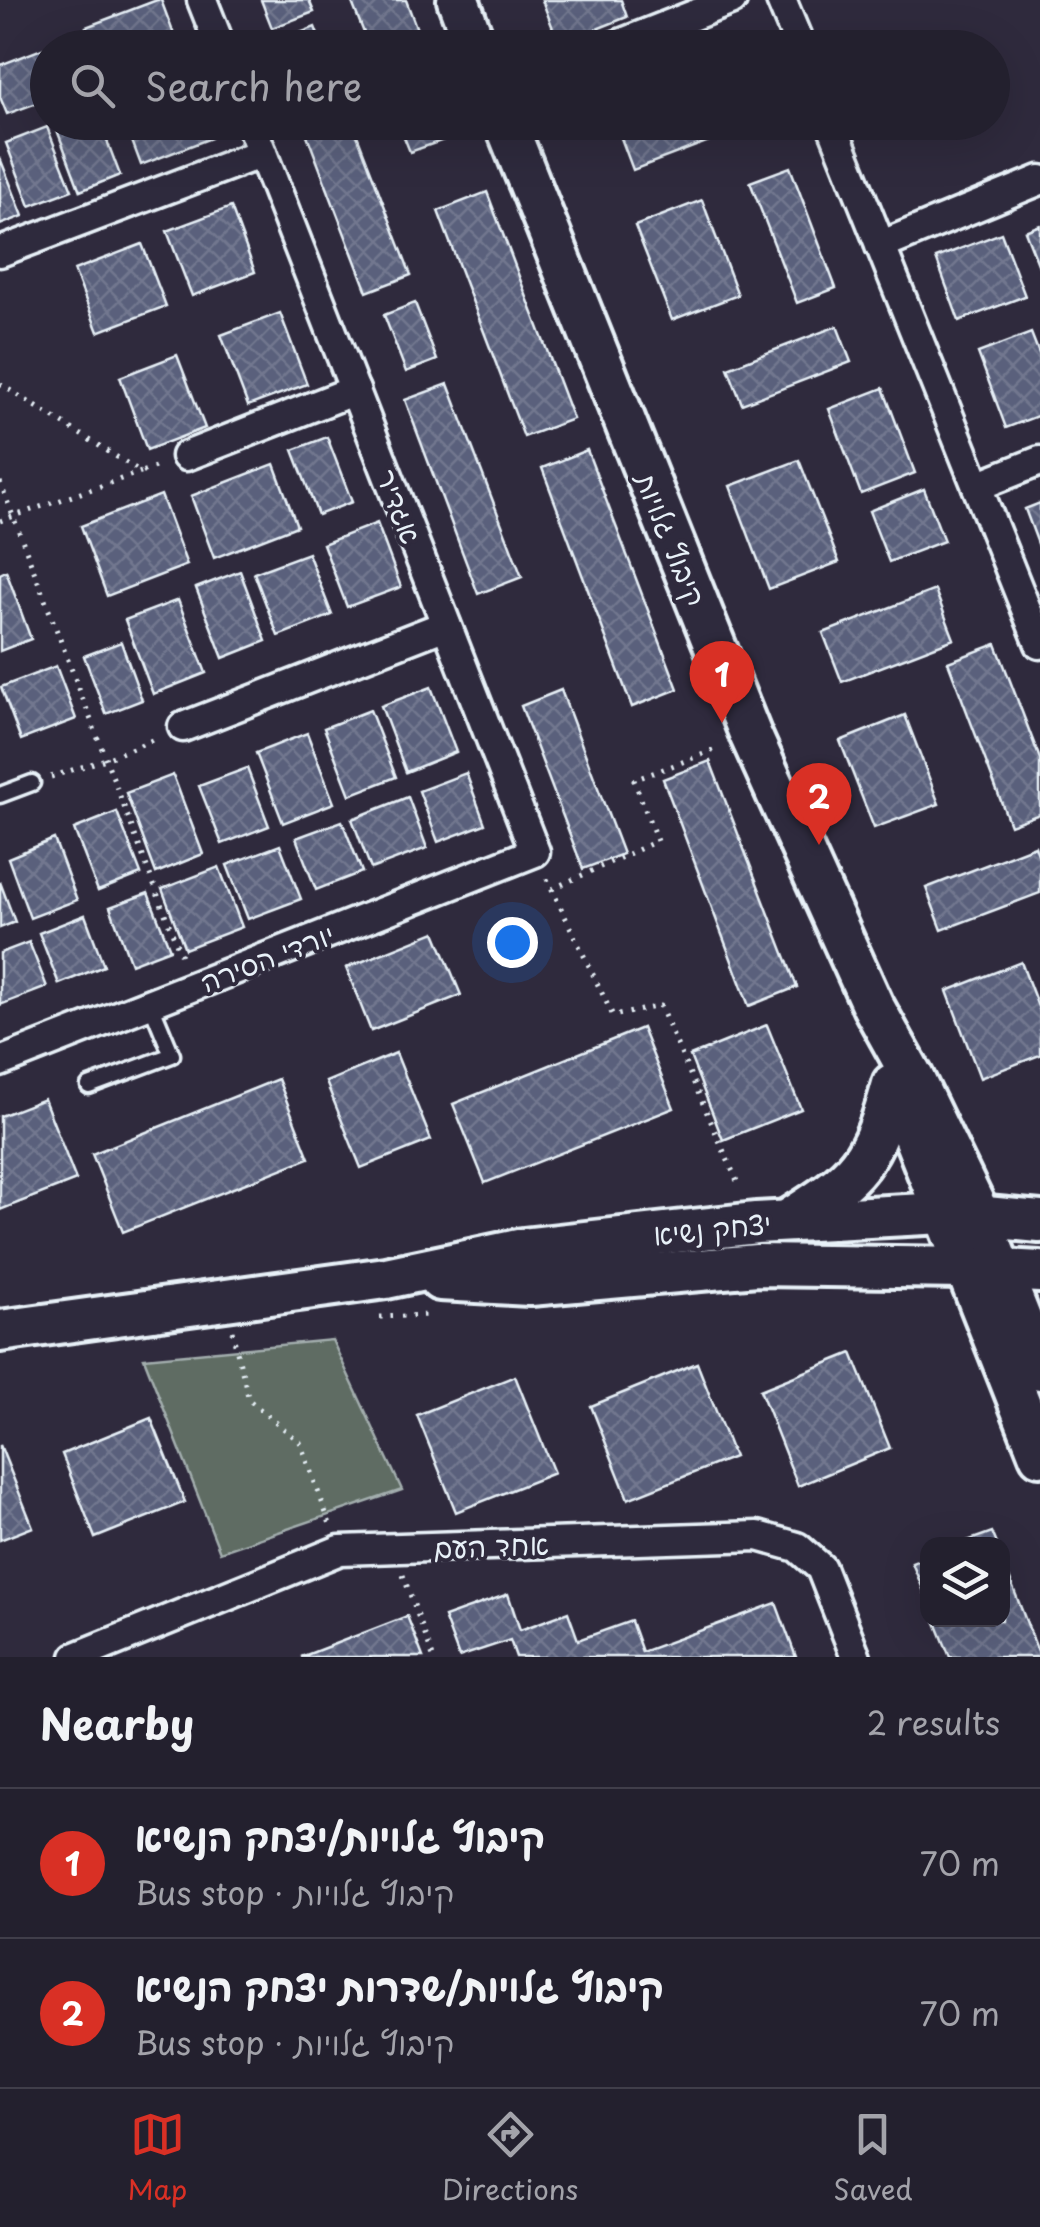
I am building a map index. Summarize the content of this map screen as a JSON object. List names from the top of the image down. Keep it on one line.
{"streets":{"street":["אגדיר","קיבוץ גלויות","יורדי הסירה","יצחק נשיא","אחד העם"]},"crossings":[["אגדיר","יורדי הסירה"],["קיבוץ גלויות","יצחק נשיא"]],"page":{"search":"Search here","pins":["1","2"],"heading":["Nearby","2 results"],"list":[{"mark":"1","name":"קיבוץ גלויות/יצחק הנשיא","note":"Bus stop · קיבוץ גלויות","value":"70 m"},{"mark":"2","name":"קיבוץ גלויות/שדרות יצחק הנשיא","note":"Bus stop · קיבוץ גלויות","value":"70 m"}],"nav":["Map","Directions","Saved"]}}
